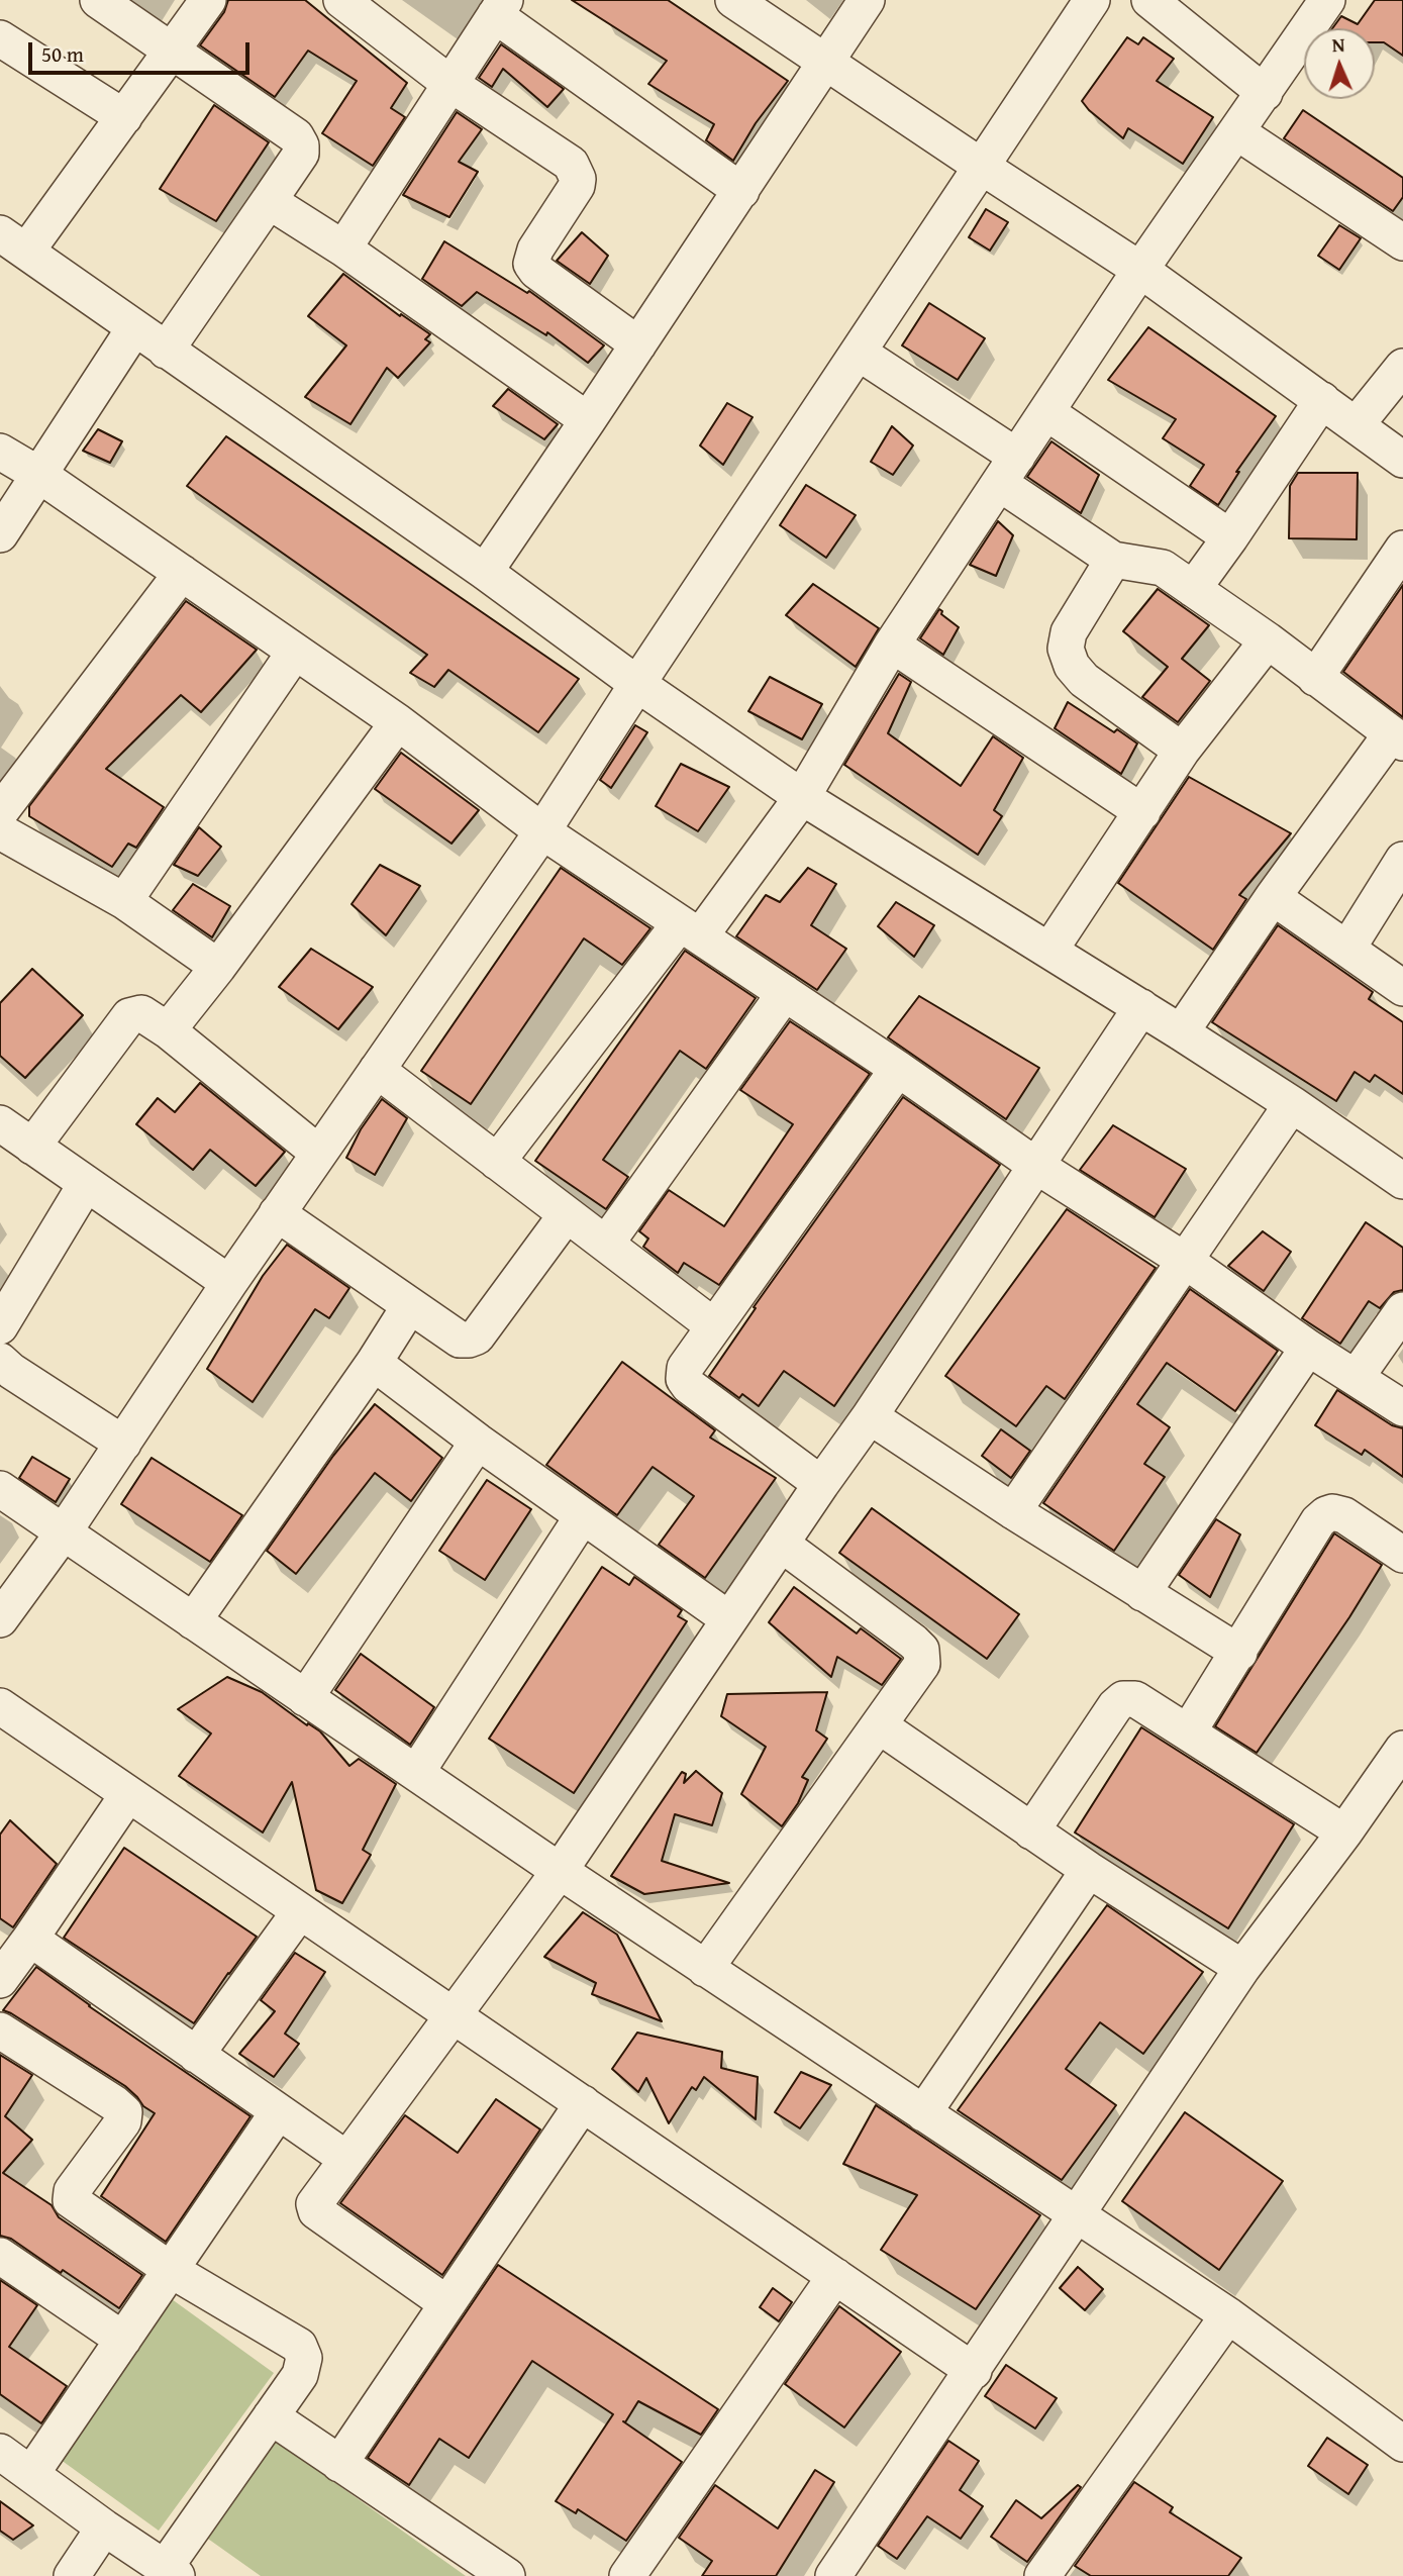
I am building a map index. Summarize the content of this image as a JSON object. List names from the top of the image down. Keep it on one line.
{"scale_bar":"50 m","north":"top"}
